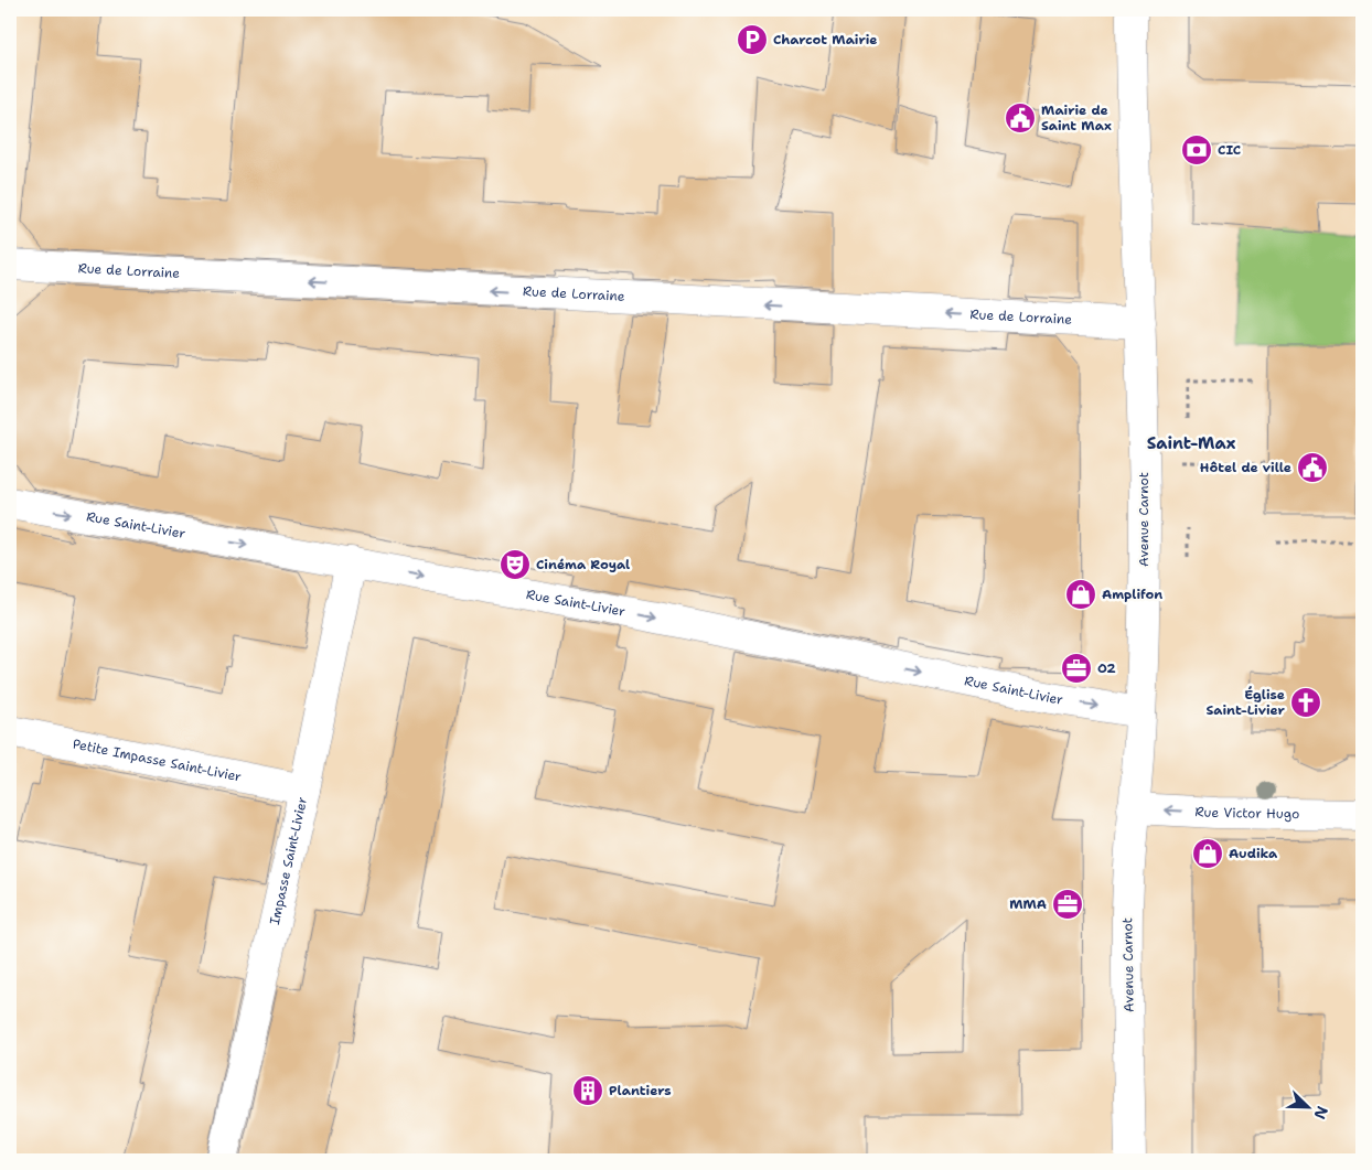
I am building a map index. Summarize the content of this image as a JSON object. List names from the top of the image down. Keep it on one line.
{"streets":{"street":["Rue de Lorraine","Avenue Carnot","Rue Saint-Livier","Petite Impasse Saint-Livier","Rue Victor Hugo","Impasse Saint-Livier"]},"crossings":[["Rue de Lorraine","Avenue Carnot"],["Avenue Carnot","Rue Saint-Livier"],["Avenue Carnot","Rue Victor Hugo"],["Rue Saint-Livier","Impasse Saint-Livier"],["Petite Impasse Saint-Livier","Impasse Saint-Livier"]],"one_way":["Rue de Lorraine","Rue Saint-Livier","Rue Victor Hugo"],"districts":["Saint-Max"],"places":{"parking":["Charcot Mairie"],"public building":["Mairie de Saint Max","Hôtel de ville"],"bank":["CIC"],"theatre":["Cinéma Royal"],"shop":["Amplifon","Audika"],"office":["O2","MMA"],"church":["Église Saint-Livier"],"building":["Plantiers"]},"north":"bottom right"}
